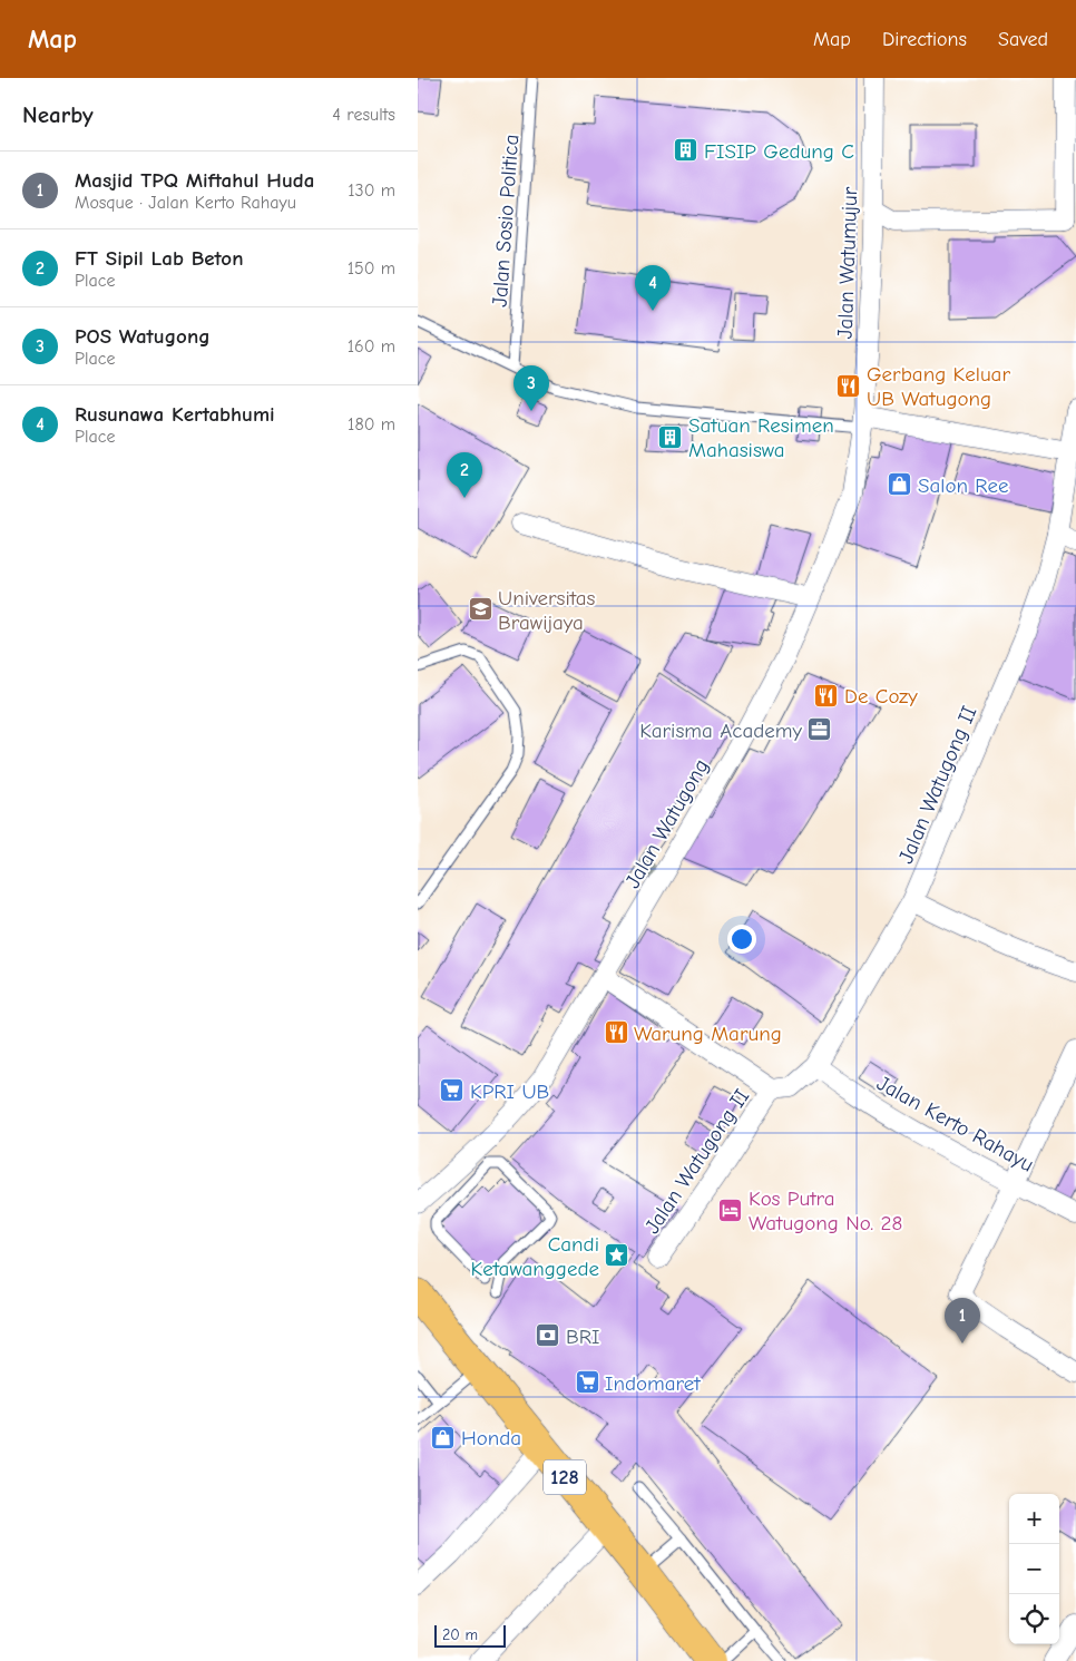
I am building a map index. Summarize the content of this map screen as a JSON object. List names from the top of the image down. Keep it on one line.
{"streets":{"main road":["128"],"street":["Jalan Watumujur","Jalan Watugong II","Jalan Watugong","Jalan Kerto Rahayu"],"lane":["Jalan Sosio Politica"]},"crossings":[["Jalan Watumujur","Jalan Watugong"],["Jalan Watugong II","Jalan Watugong"],["Jalan Watugong II","Jalan Kerto Rahayu"]],"places":{"building":["FISIP Gedung C","Satuan Resimen Mahasiswa"],"restaurant":["Gerbang Keluar UB Watugong","De Cozy","Warung Marung"],"shop":["Salon Ree","Honda"],"school or university":["Universitas Brawijaya"],"office":["Karisma Academy"],"supermarket":["KPRI UB","Indomaret"],"hotel":["Kos Putra Watugong No. 28"],"place":["Candi Ketawanggede"],"bank":["BRI"]},"scale_bar":"20 m","page":{"header":"Map","nav":["Map","Directions","Saved"],"heading":["Nearby","4 results"],"list":[{"mark":"1","name":"Masjid TPQ Miftahul Huda","note":"Mosque · Jalan Kerto Rahayu","value":"130 m"},{"mark":"2","name":"FT Sipil Lab Beton","note":"Place","value":"150 m"},{"mark":"3","name":"POS Watugong","note":"Place","value":"160 m"},{"mark":"4","name":"Rusunawa Kertabhumi","note":"Place","value":"180 m"}],"pins":["4","3","2","1"],"map_buttons":["+","−"],"scale":"20 m"}}
